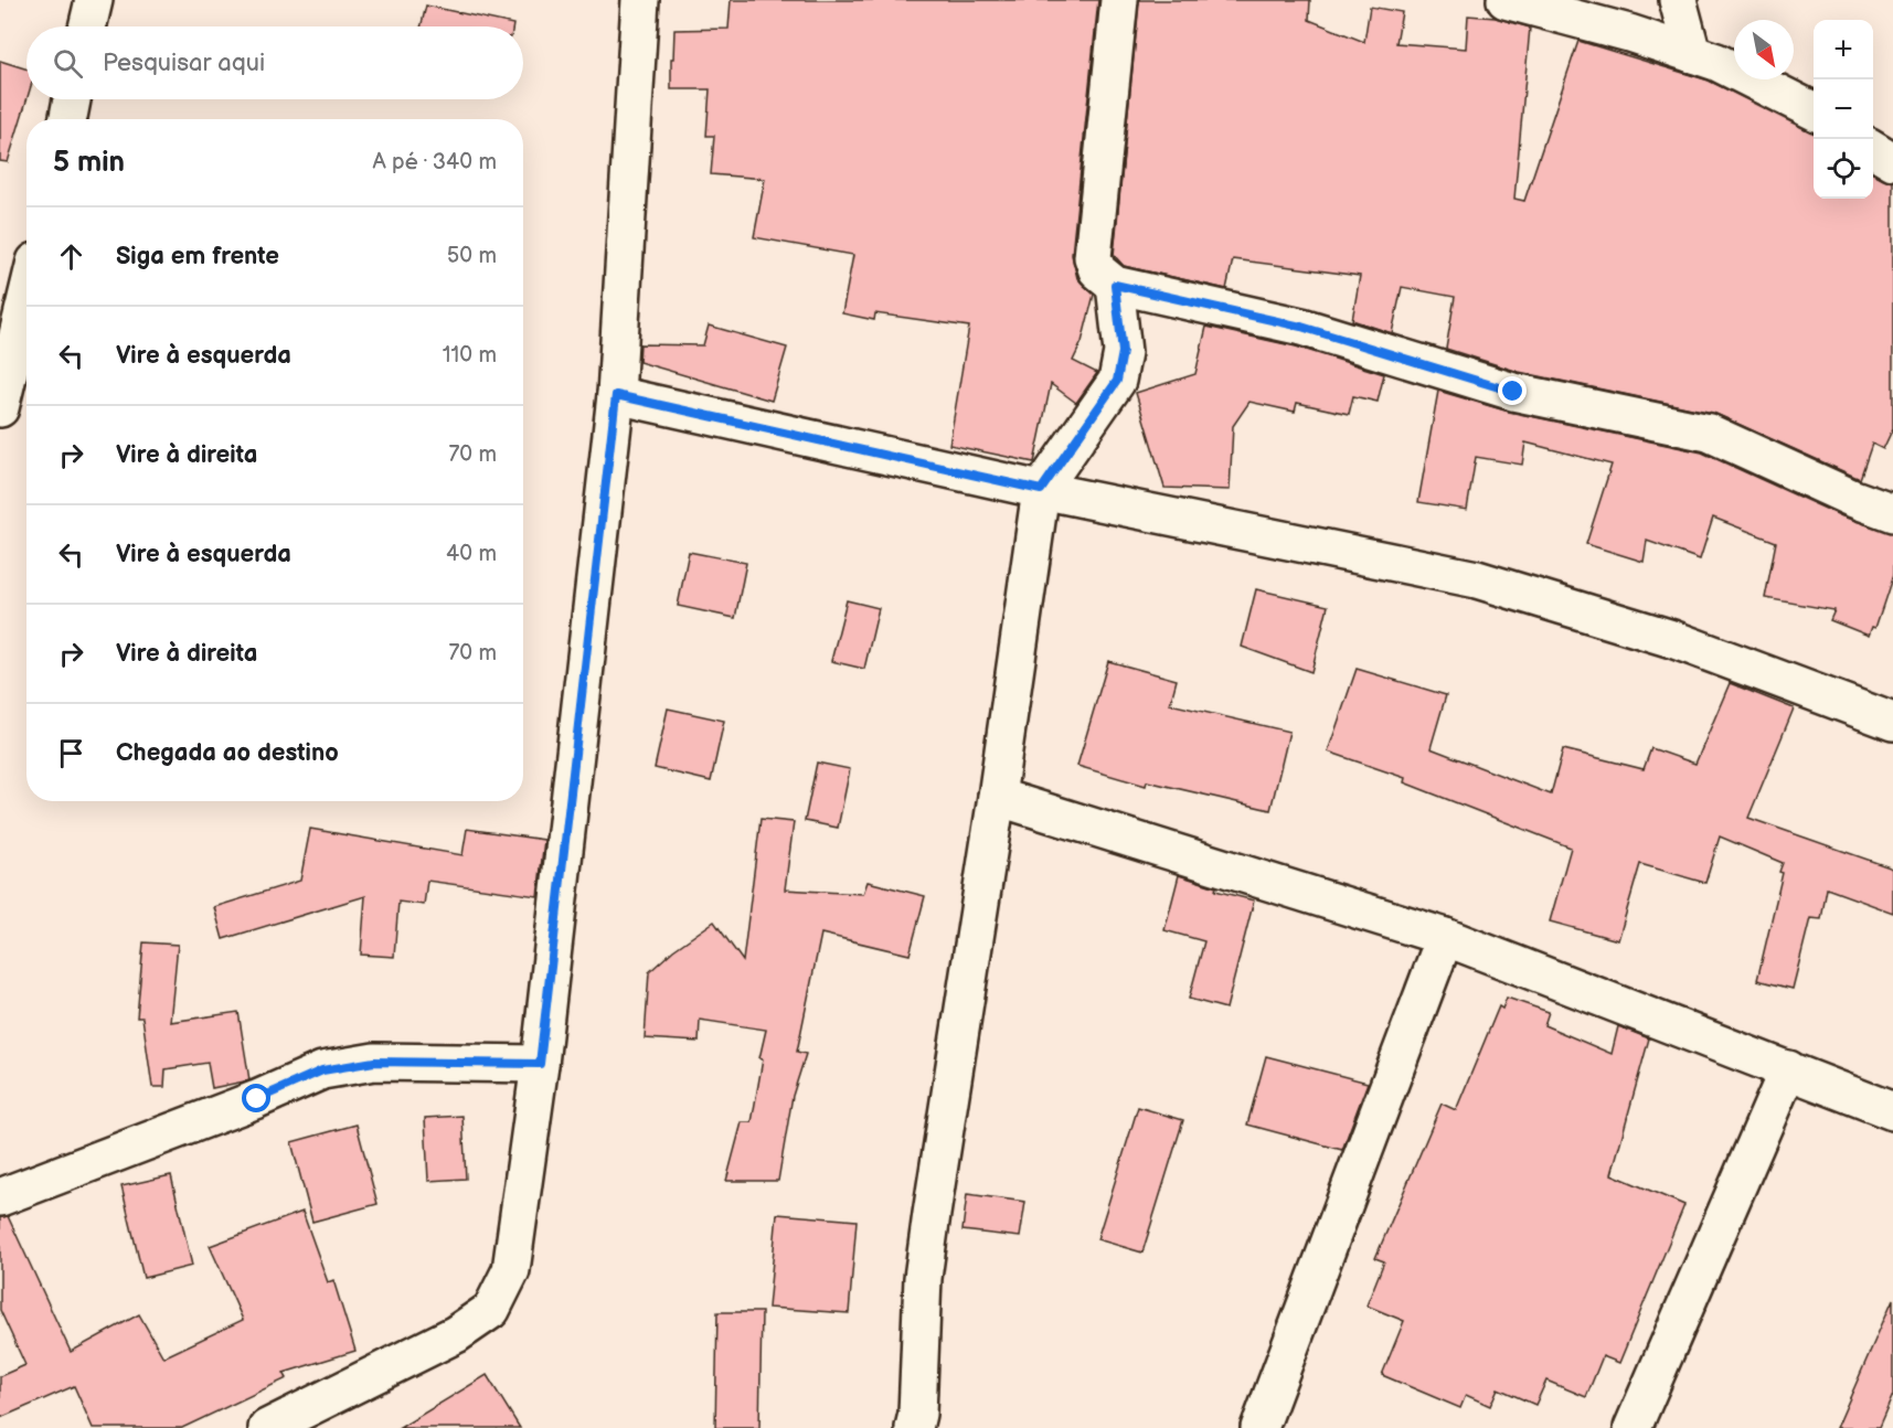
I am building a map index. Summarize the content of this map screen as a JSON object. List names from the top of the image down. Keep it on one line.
{"north":"bottom right","page":{"map_buttons":["+","−"],"search":"Pesquisar aqui","heading":["5 min","A pé · 340 m"],"list":[["Siga em frente","50 m"],["Vire à esquerda","110 m"],["Vire à direita","70 m"],["Vire à esquerda","40 m"],["Vire à direita","70 m"],"Chegada ao destino"]}}
